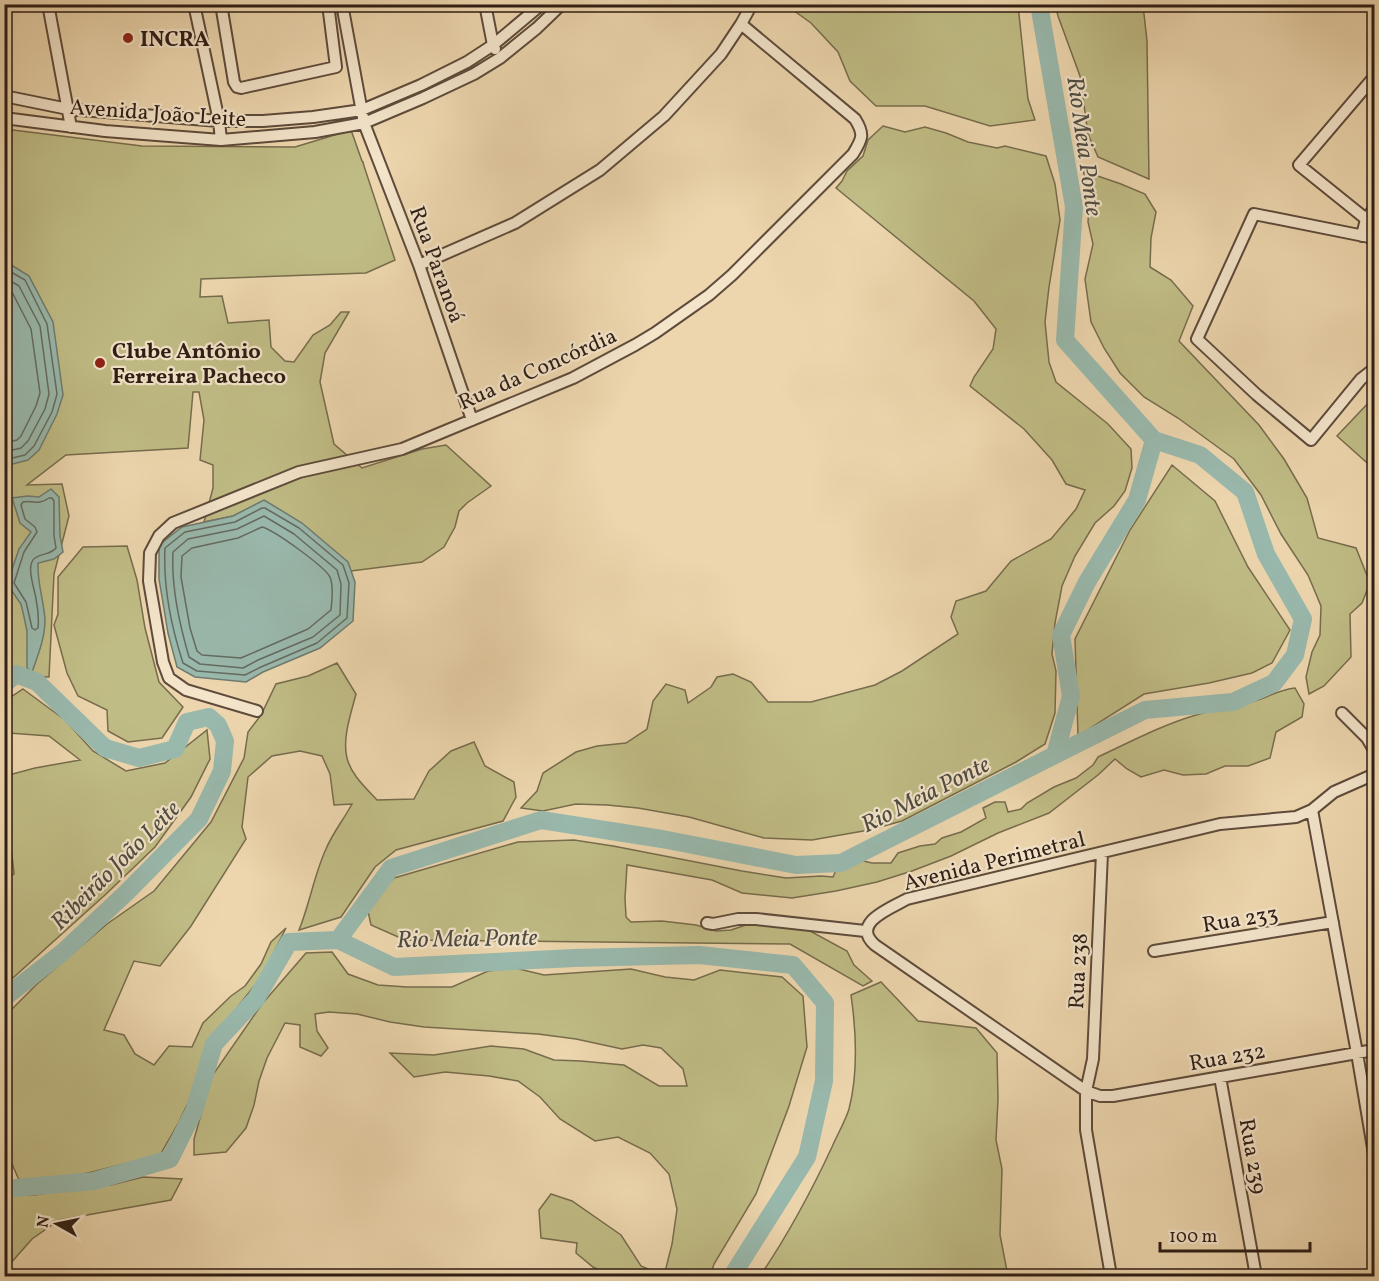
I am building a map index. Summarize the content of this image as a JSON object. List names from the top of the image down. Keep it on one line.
{"streets":{"street":["Avenida João Leite","Rua Paranoá","Rua da Concórdia","Avenida Perimetral","Rua 233","Rua 238","Rua 232","Rua 239"]},"crossings":[["Avenida João Leite","Rua Paranoá"],["Rua Paranoá","Rua da Concórdia"],["Avenida Perimetral","Rua 238"],["Rua 238","Rua 232"],["Rua 232","Rua 239"]],"water":["Rio Meia Ponte","Ribeirão João Leite"],"places":["INCRA","Clube Antônio Ferreira Pacheco"],"scale_bar":"100 m","north":"left"}
